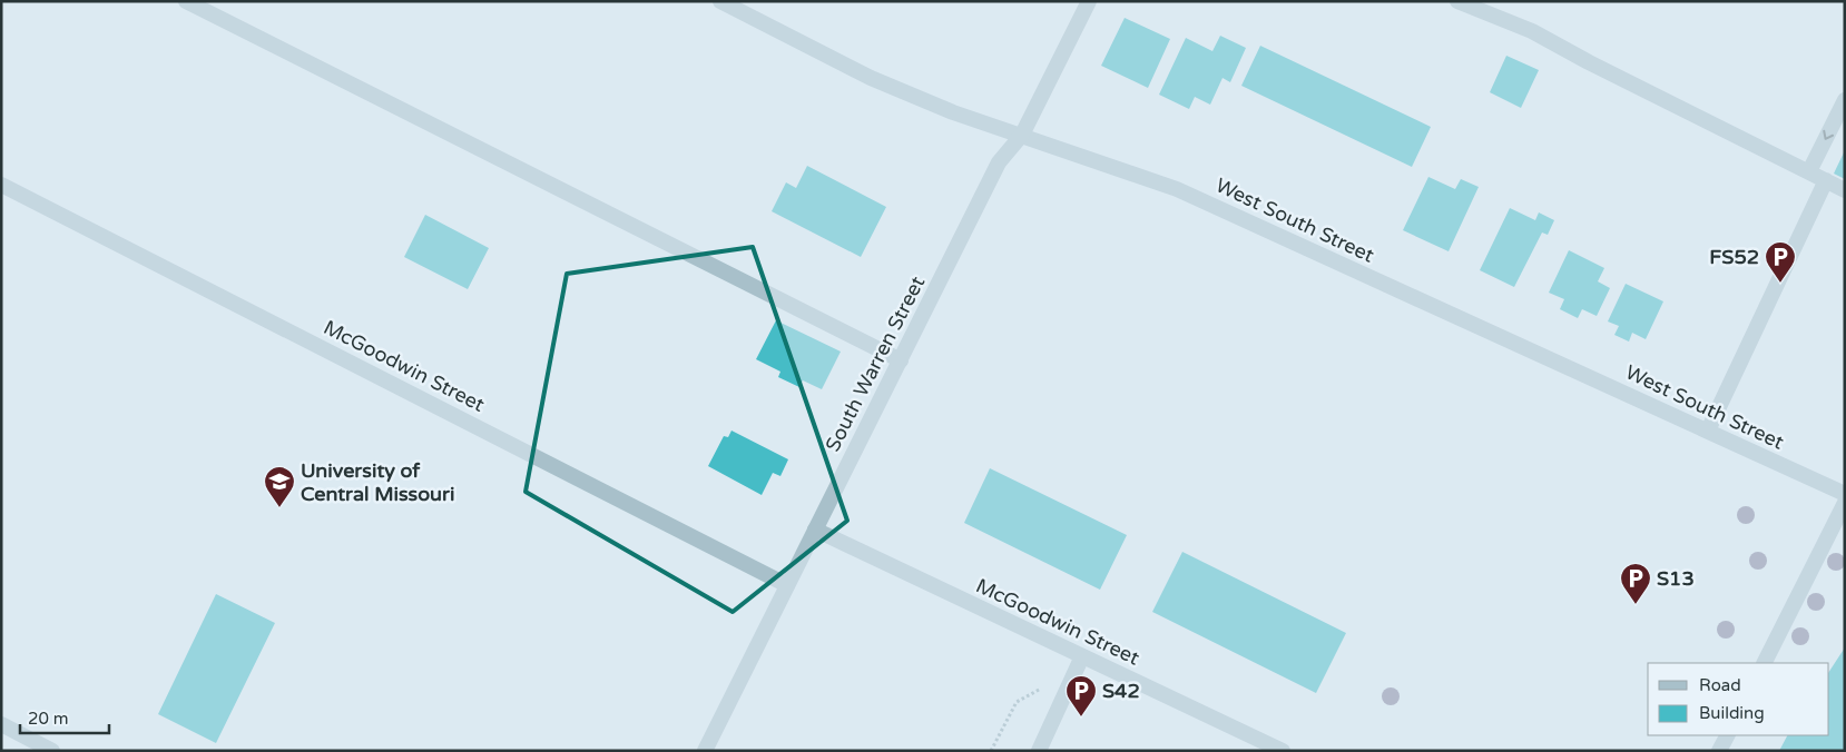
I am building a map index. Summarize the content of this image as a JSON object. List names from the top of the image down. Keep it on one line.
{"streets":{"street":["West South Street","South Warren Street","McGoodwin Street"]},"crossings":[["West South Street","South Warren Street"],["South Warren Street","McGoodwin Street"]],"places":{"parking":["FS52","S13","S42"],"school or university":["University of Central Missouri"]},"legend":["Road","Building"],"scale_bar":"20 m"}
